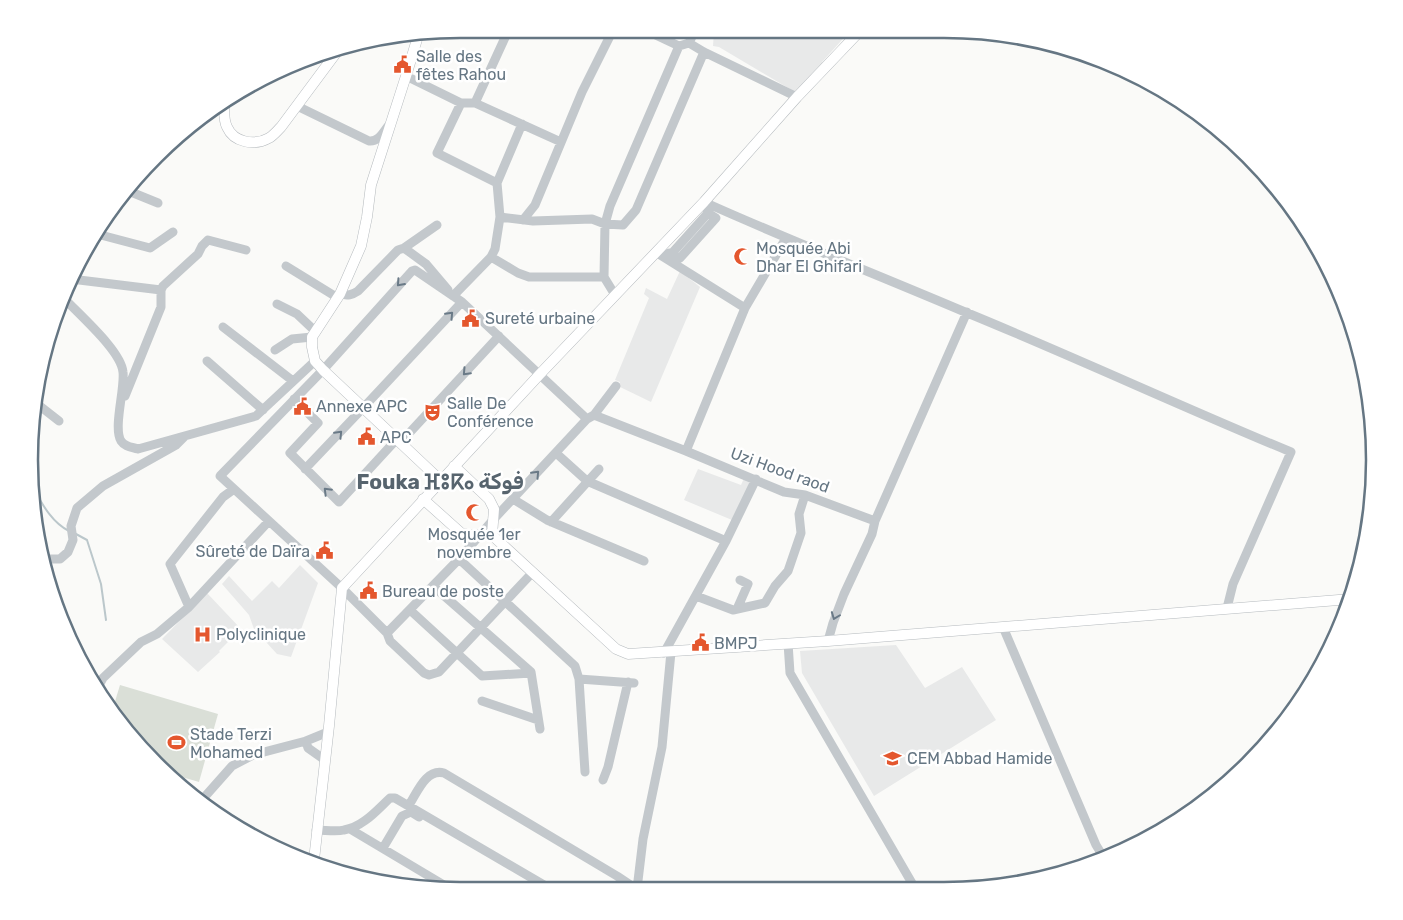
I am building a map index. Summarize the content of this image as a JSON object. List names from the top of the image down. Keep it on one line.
{"streets":{"street":["Uzi Hood raod"]},"districts":["Fouka ⴼⵓⴽⴰ فوكة"],"places":{"public building":["Salle des fêtes Rahou","Sureté urbaine","Annexe APC","APC","Sûreté de Daïra","Bureau de poste","BMPJ"],"mosque":["Mosquée Abi Dhar El Ghifari","Mosquée 1er novembre"],"theatre":["Salle De Conférence"],"hospital":["Polyclinique"],"sports":["Stade Terzi Mohamed"],"school or university":["CEM Abbad Hamide"]}}
